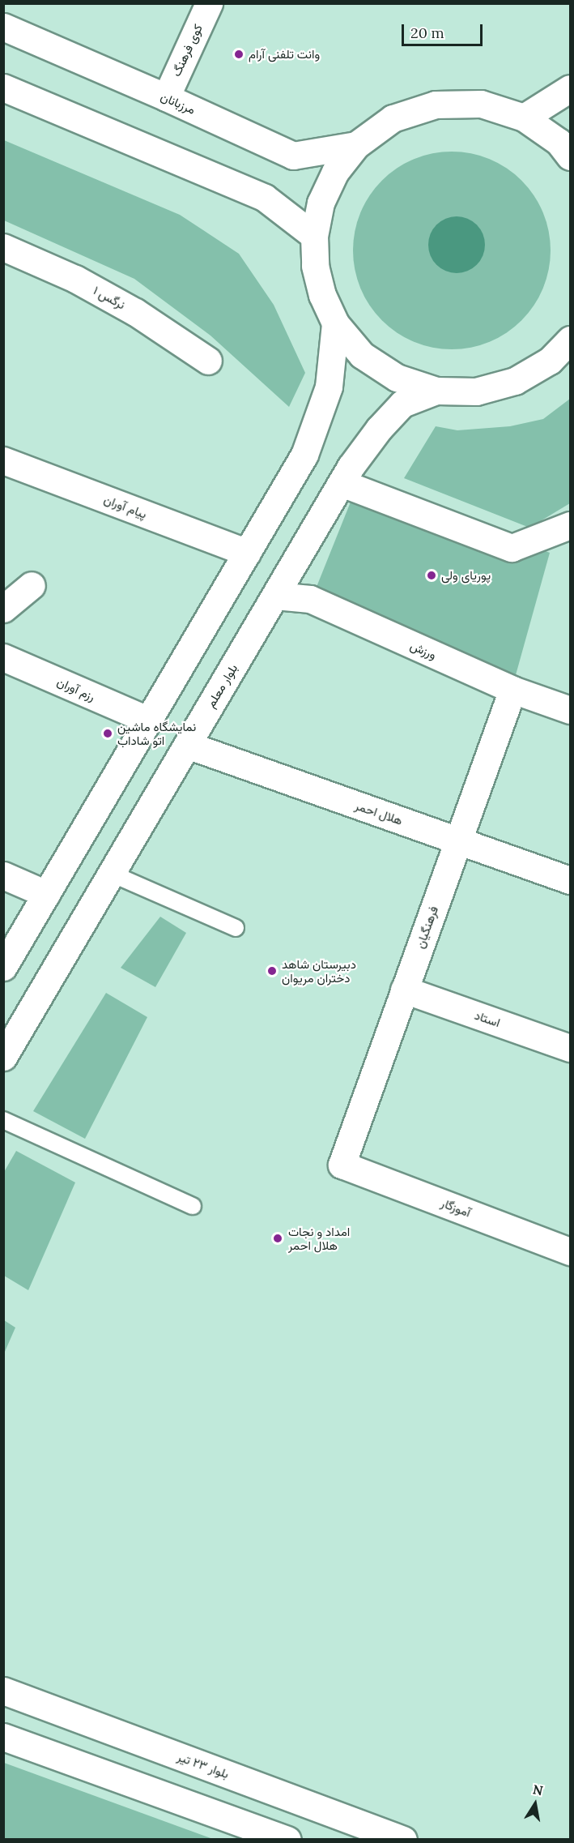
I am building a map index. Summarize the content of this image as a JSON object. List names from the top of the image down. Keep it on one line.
{"streets":{"main road":["کوی فرهنگ","مرزبانان","نرگس ۱","پیام آوران","ورزش","بلوار معلم","رزم آوران","هلال احمر","فرهنگیان","استاد","آموزگار","بلوار ۲۳ تیر"]},"crossings":[["کوی فرهنگ","مرزبانان"],["ورزش","بلوار معلم"],["ورزش","فرهنگیان"],["بلوار معلم","هلال احمر"],["هلال احمر","فرهنگیان"],["فرهنگیان","استاد"],["فرهنگیان","آموزگار"]],"places":["وانت تلفنی آرام","پوریای ولی","نمایشگاه ماشین اتو شاداب","دبیرستان شاهد دختران مریوان","امداد و نجات هلال احمر"],"scale_bar":"20 m","north":"top"}
